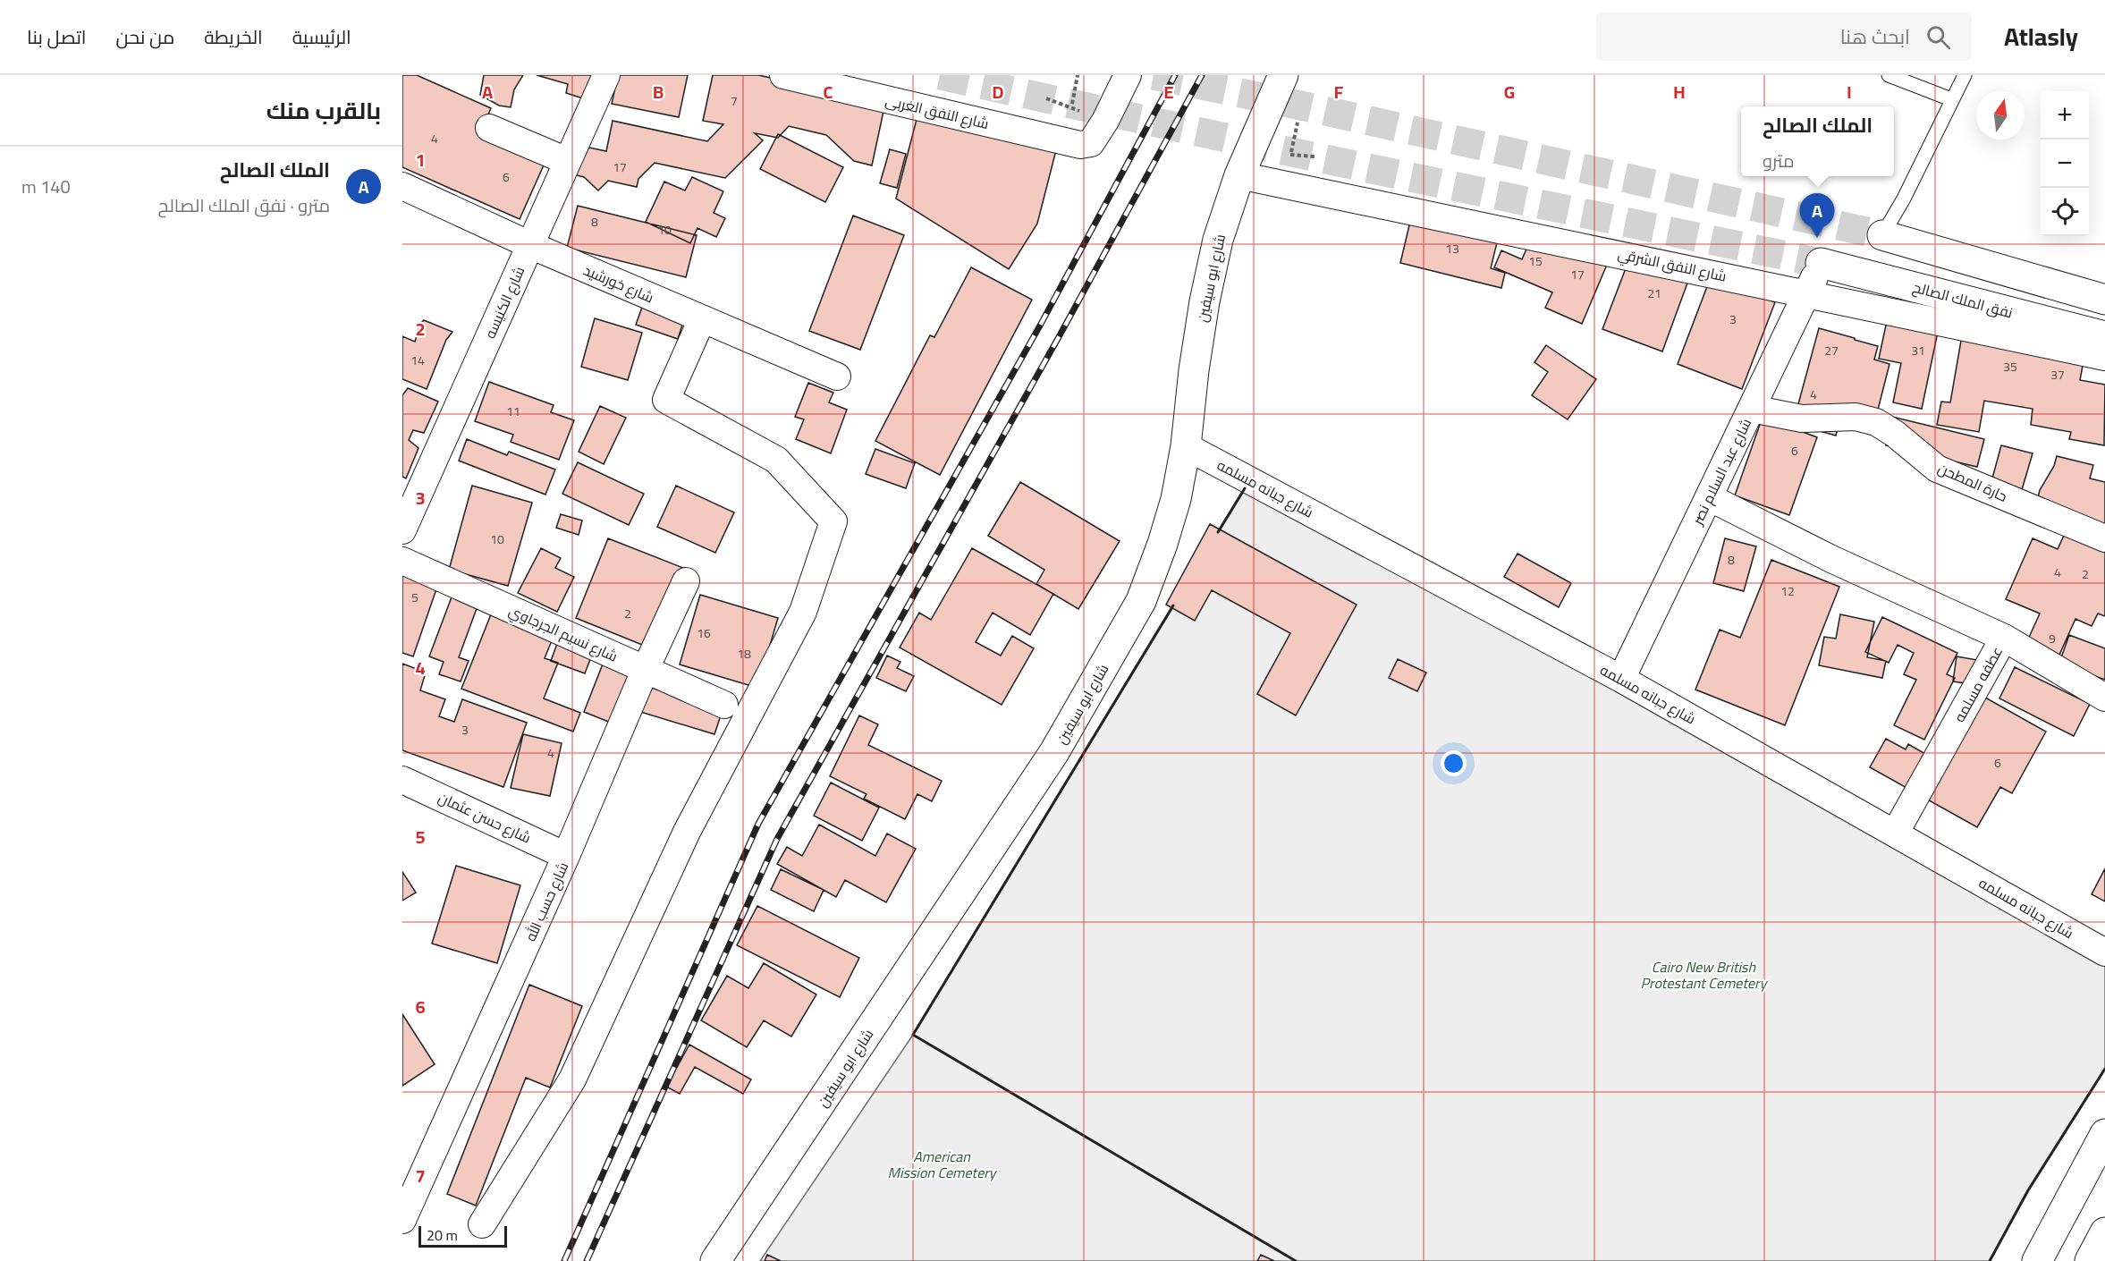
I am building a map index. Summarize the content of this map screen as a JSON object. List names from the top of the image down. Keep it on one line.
{"streets":{"main road":["شارع ابو سيفين","نفق الملك الصالح"],"street":["شارع النفق الغربى","شارع النفق الشرقي","شارع خورشيد","شارع الكنيسه","شارع عبد السلام نصر","حارة المطحن","شارع جبانه مسلمه","شارع نسيم الجرجاوي","عطفه مسلمه","شارع حسن عثمان","شارع حسب الله"]},"crossings":[["شارع النفق الشرقي","شارع ابو سيفين"],["شارع النفق الشرقي","شارع عبد السلام نصر"],["شارع ابو سيفين","شارع جبانه مسلمه"],["شارع خورشيد","شارع الكنيسه"],["نفق الملك الصالح","شارع عبد السلام نصر"],["شارع عبد السلام نصر","حارة المطحن"],["شارع عبد السلام نصر","شارع جبانه مسلمه"],["شارع جبانه مسلمه","عطفه مسلمه"],["شارع نسيم الجرجاوي","شارع حسب الله"],["شارع حسن عثمان","شارع حسب الله"]],"parks":["Cairo New British Protestant Cemetery","American Mission Cemetery"],"house_numbers":["7","4","17","6","8","10","13","15","17","21","3","27","31","14","35","37","4","11","6","10","8","4","2","12","5","2","16","9","18","3","4","6"],"scale_bar":"20 m","north":"top","page":{"header":"Atlasly","search":"ابحث هنا","nav":["الرئيسية","الخريطة","من نحن","اتصل بنا"],"heading":"بالقرب منك","map_buttons":["+","−"],"popup":["الملك الصالح","مترو"],"list":[{"mark":"A","name":"الملك الصالح","note":"مترو · نفق الملك الصالح","value":"140 m"}],"pins":"A","scale":"20 m"},"grid":{"columns":["A","B","C","D","E","F","G","H","I"],"rows":["1","2","3","4","5","6","7"]}}
